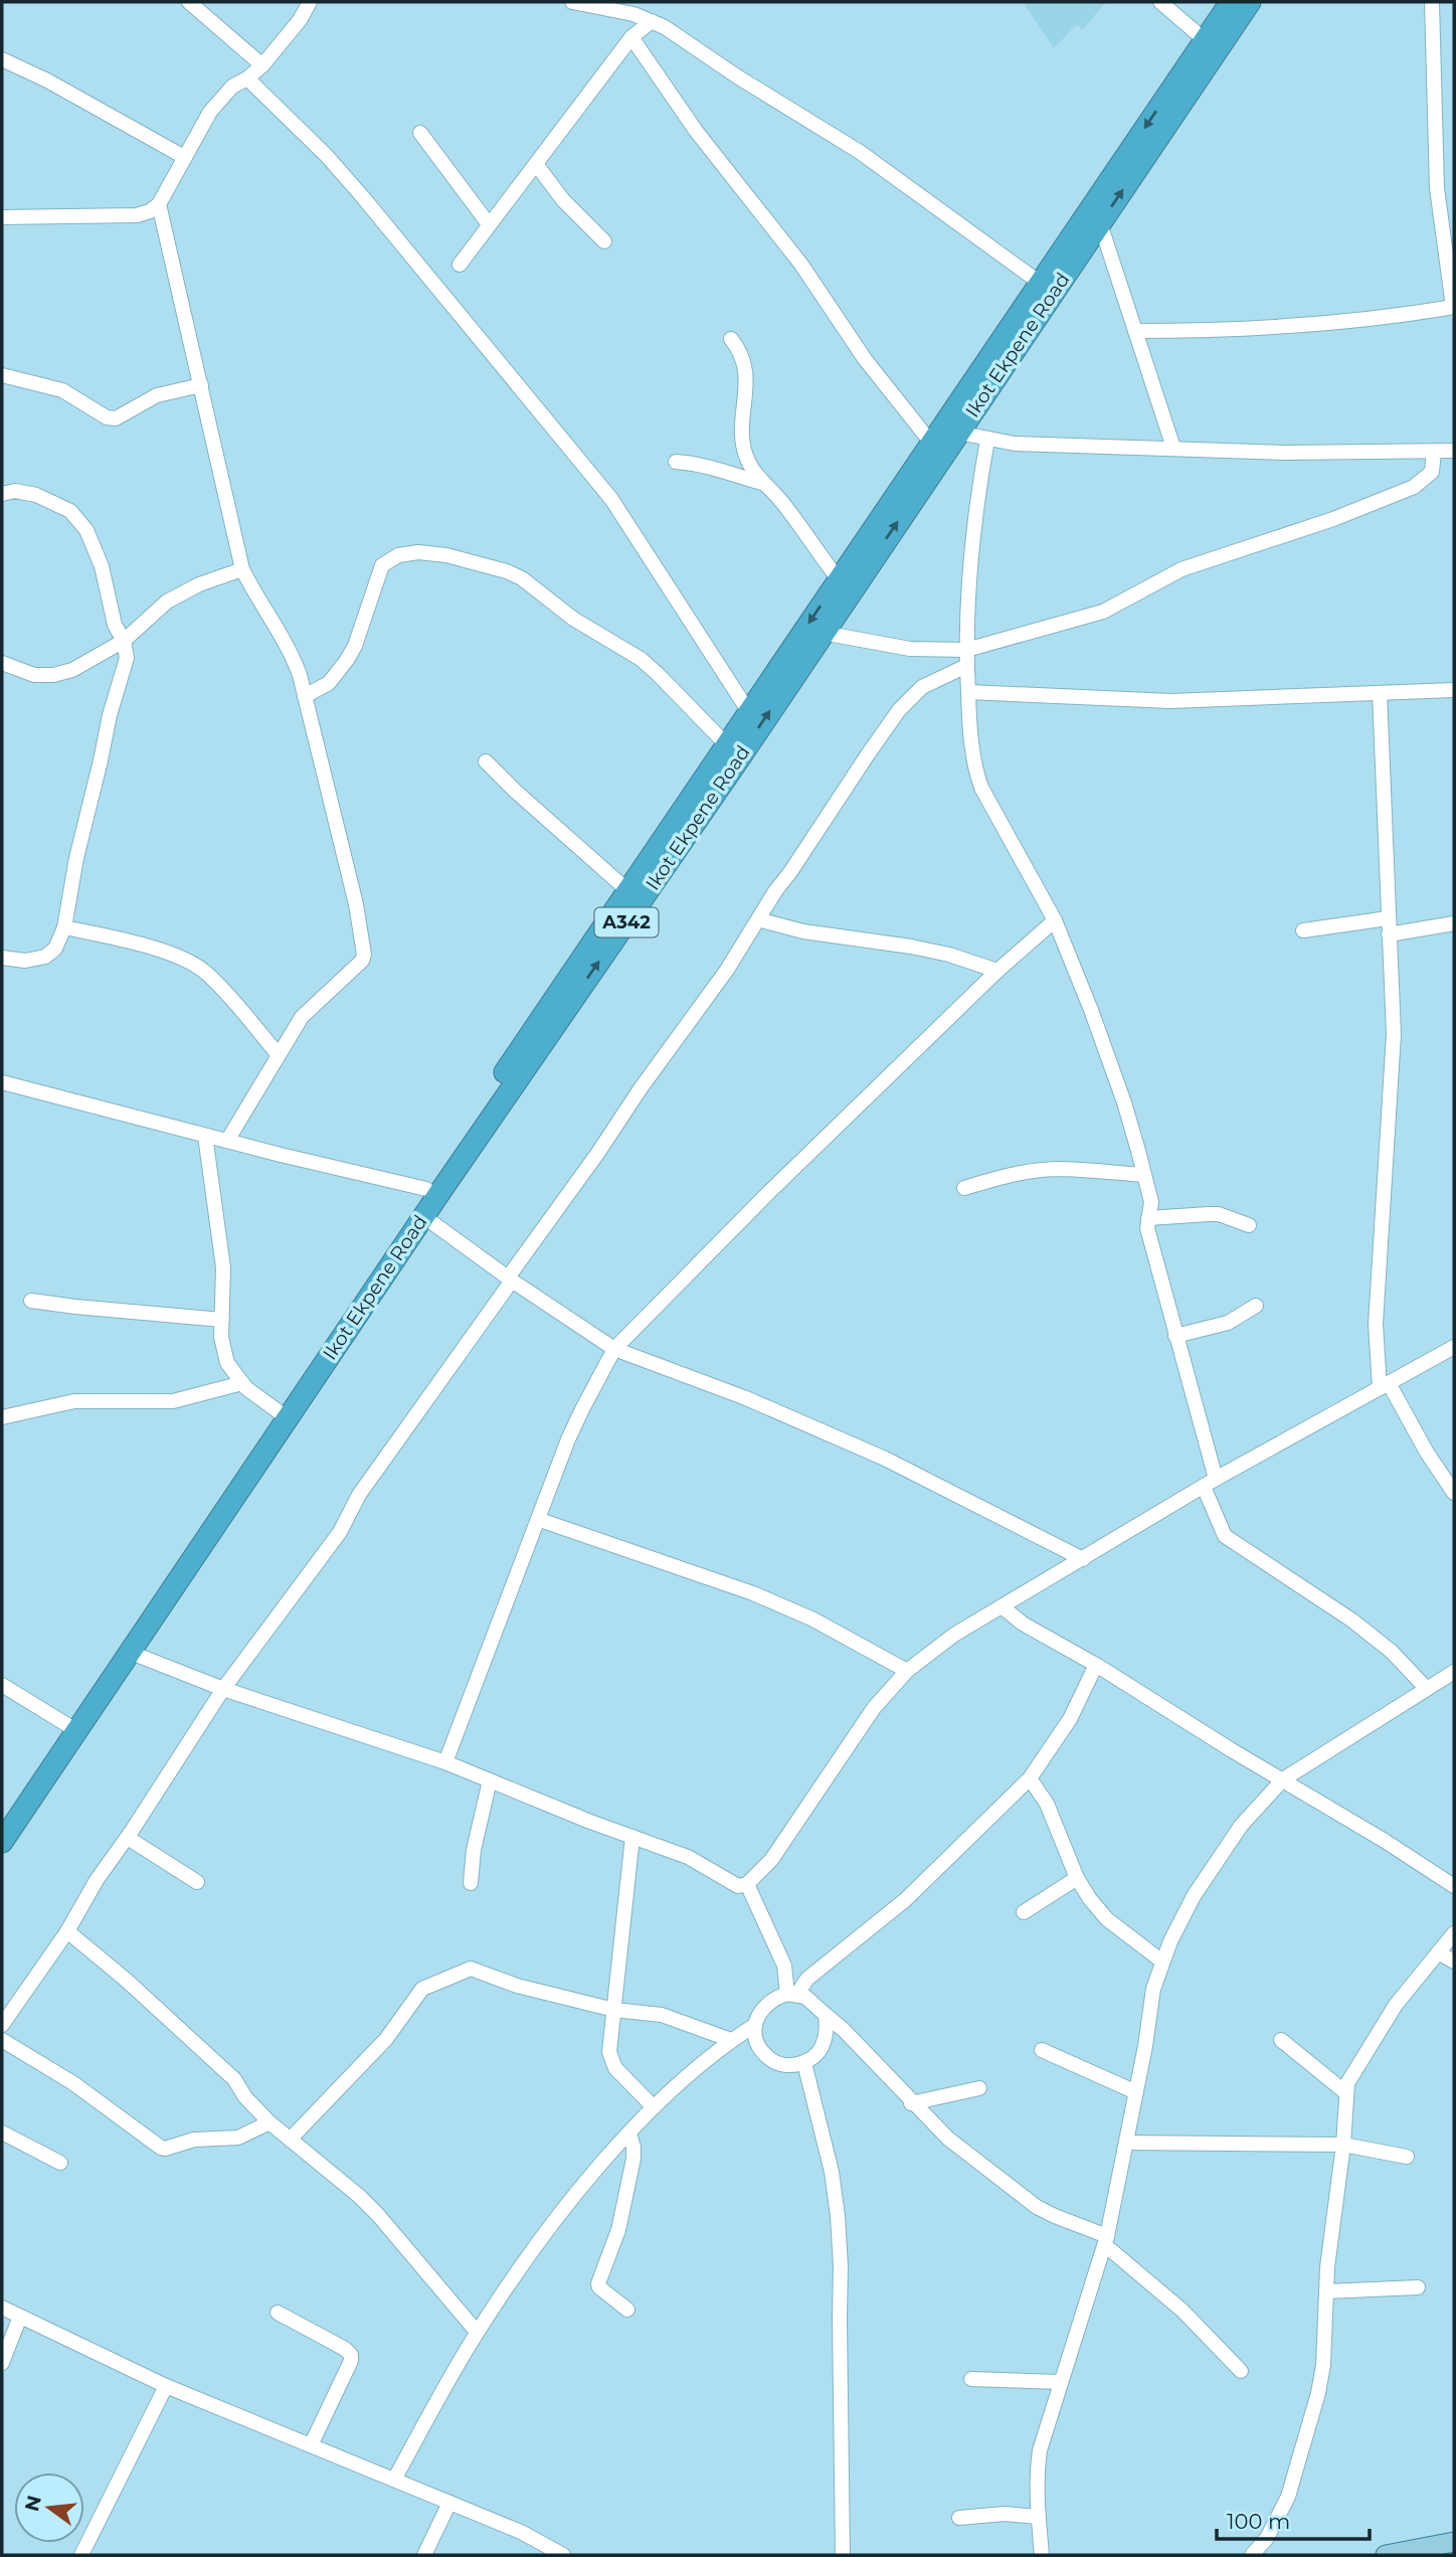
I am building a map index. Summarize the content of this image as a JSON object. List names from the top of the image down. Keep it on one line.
{"streets":{"highway":["Ikot Ekpene Road","A342"]},"scale_bar":"100 m","north":"left"}
